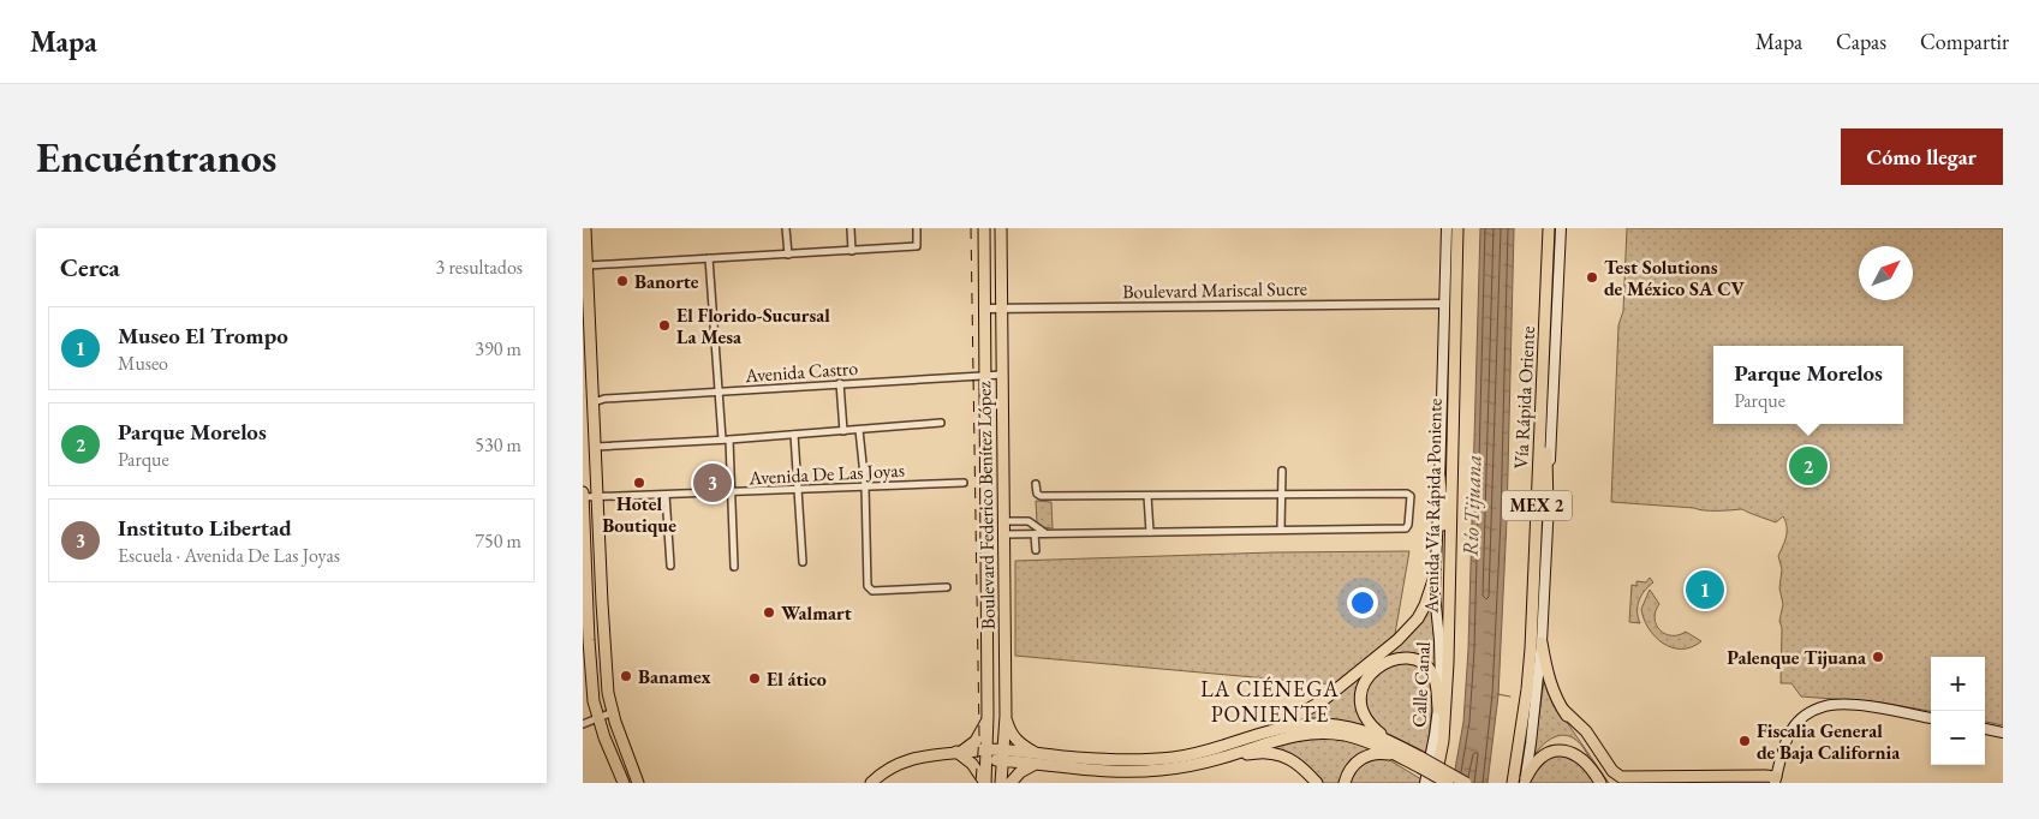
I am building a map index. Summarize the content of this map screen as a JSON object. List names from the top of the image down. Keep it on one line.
{"streets":{"main road":["Vía Rápida Oriente","Boulevard Federico Benítez López","Avenida Vía Rápida Poniente","MEX 2","Calle Canal"],"street":["Boulevard Mariscal Sucre","Avenida Castro","Avenida De Las Joyas"]},"crossings":[["Boulevard Mariscal Sucre","Boulevard Federico Benítez López"],["Boulevard Mariscal Sucre","Calle Canal"],["Avenida Castro","Boulevard Federico Benítez López"]],"districts":["LA CIÉNEGA PONIENTE"],"water":["Río Tijuana"],"places":["Test Solutions de México SA CV","Banorte","El Florido-Sucursal La Mesa","Hotel Boutique","Walmart","Palenque Tijuana","Banamex","El ático","Fiscalia General de Baja California"],"north":"top right","page":{"header":"Mapa","nav":["Mapa","Capas","Compartir"],"buttons":"Cómo llegar","title":"Encuéntranos","heading":["Cerca","3 resultados"],"list":[{"mark":"1","name":"Museo El Trompo","note":"Museo","value":"390 m"},{"mark":"2","name":"Parque Morelos","note":"Parque","value":"530 m"},{"mark":"3","name":"Instituto Libertad","note":"Escuela · Avenida De Las Joyas","value":"750 m"}],"popup":["Parque Morelos","Parque"],"pins":["2","3","1"],"map_buttons":["+","−"]}}
